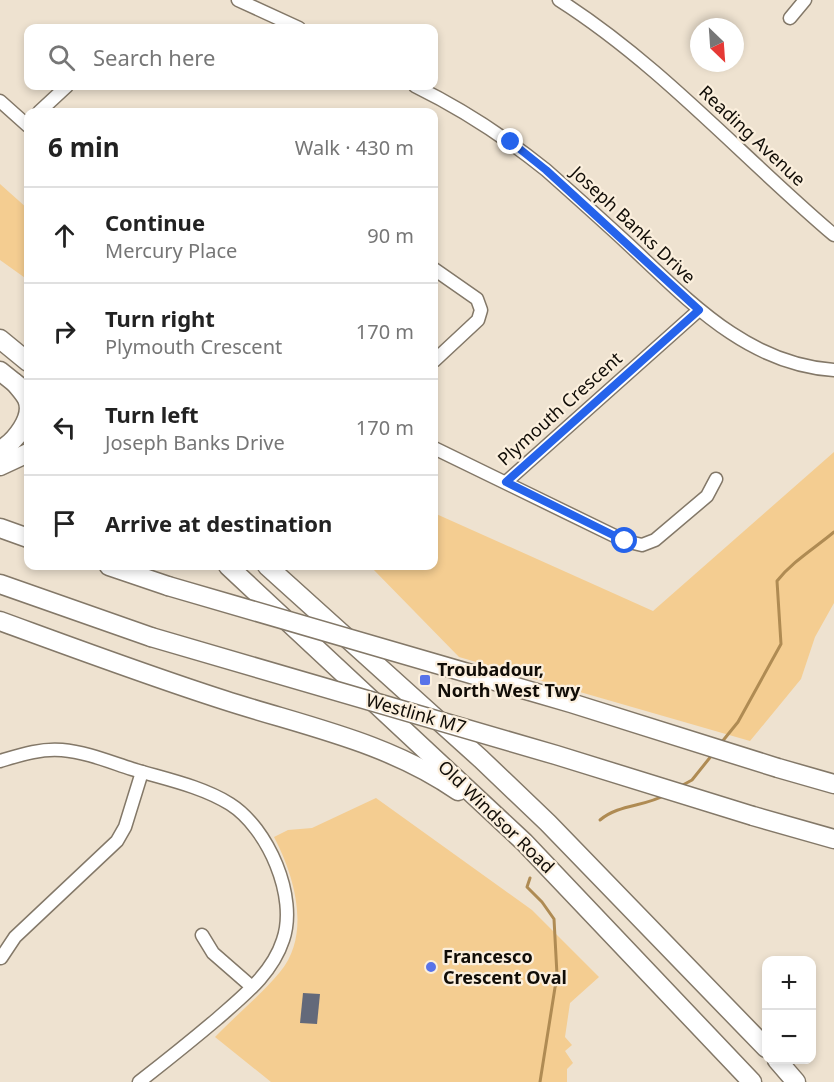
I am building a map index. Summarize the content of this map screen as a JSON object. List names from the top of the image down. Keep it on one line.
{"streets":{"highway":["Westlink M7","Old Windsor Road"],"street":["Reading Avenue","Joseph Banks Drive","Plymouth Crescent"]},"crossings":[["Joseph Banks Drive","Plymouth Crescent"]],"places":{"transit":["Troubadour, North West Twy"],"other":["Francesco Crescent Oval"]},"north":"bottom right","page":{"search":"Search here","heading":["6 min","Walk · 430 m"],"list":[["Continue","Mercury Place","90 m"],["Turn right","Plymouth Crescent","170 m"],["Turn left","Joseph Banks Drive","170 m"],"Arrive at destination"],"map_buttons":["+","−"]}}
